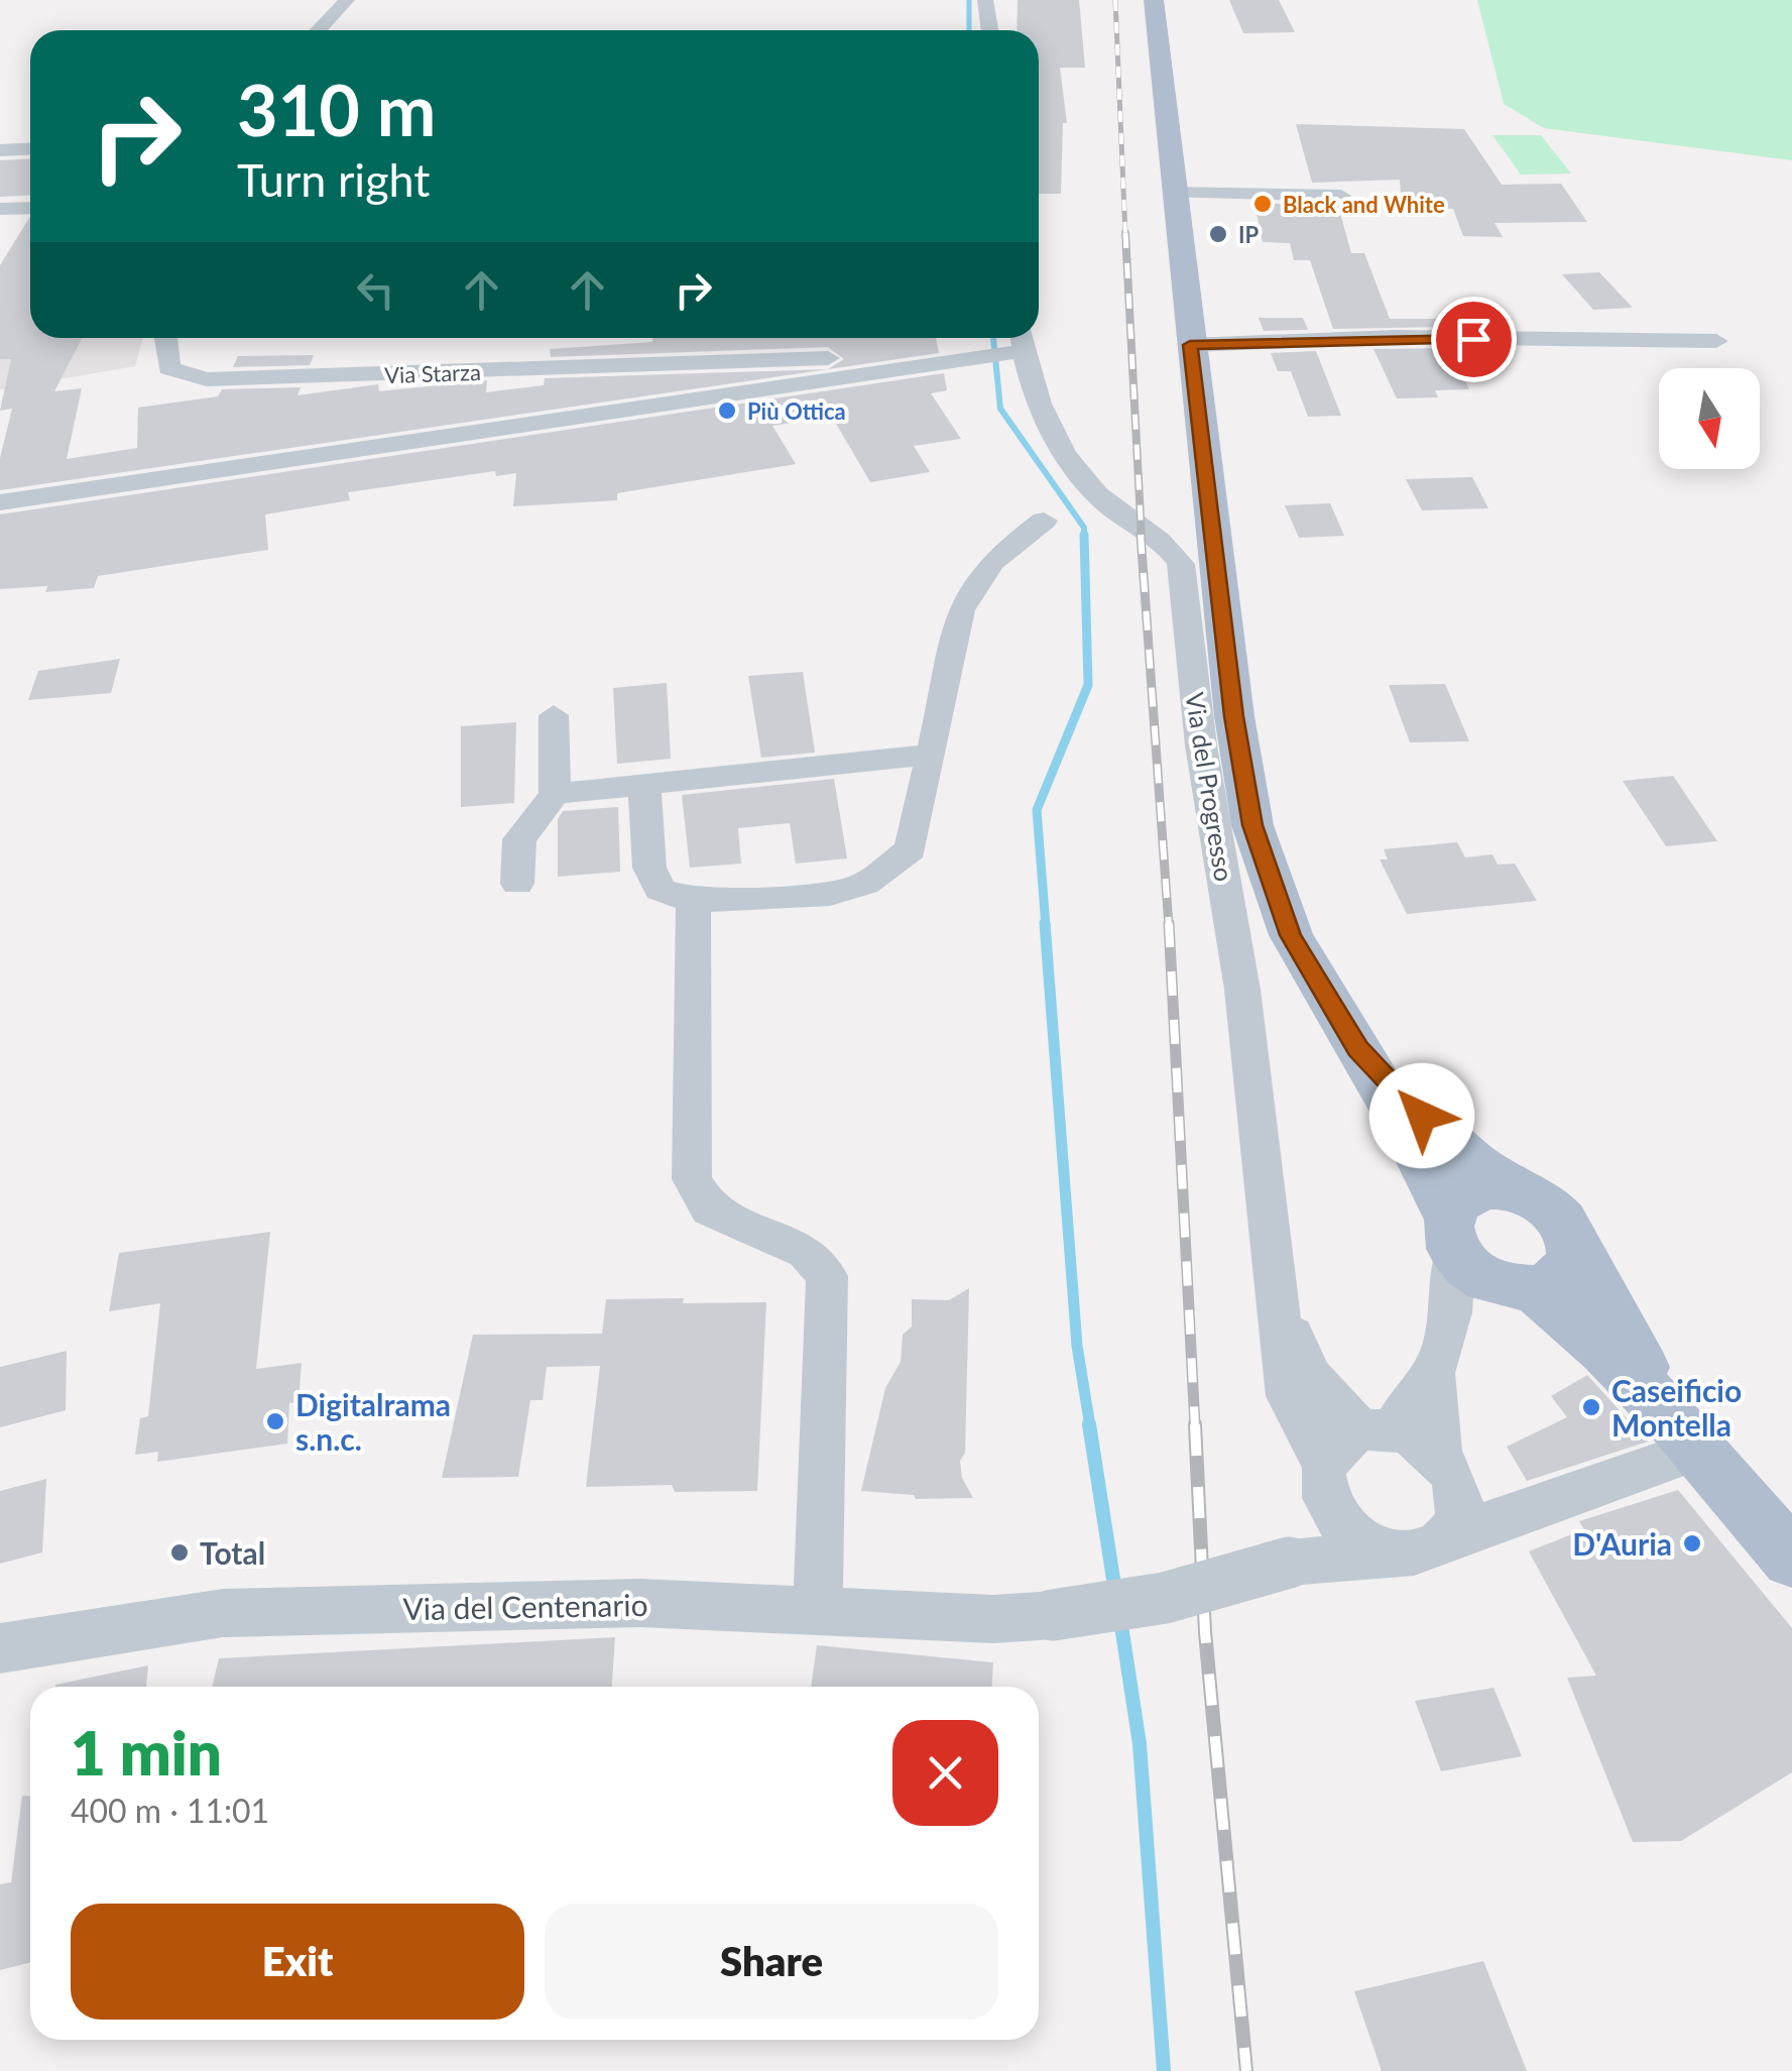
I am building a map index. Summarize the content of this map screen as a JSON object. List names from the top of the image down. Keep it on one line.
{"streets":{"street":["Via Starza","Via del Progresso","Via del Centenario"]},"crossings":[["Via del Progresso","Via del Centenario"]],"places":["Black and White","IP","Più Ottica","Caseificio Montella","Digitalrama s.n.c.","D'Auria","Total"],"north":"bottom","page":{"turn":["310 m","Turn right"],"heading":["1 min","400 m · 11:01"],"buttons":["Exit","Share"]}}
